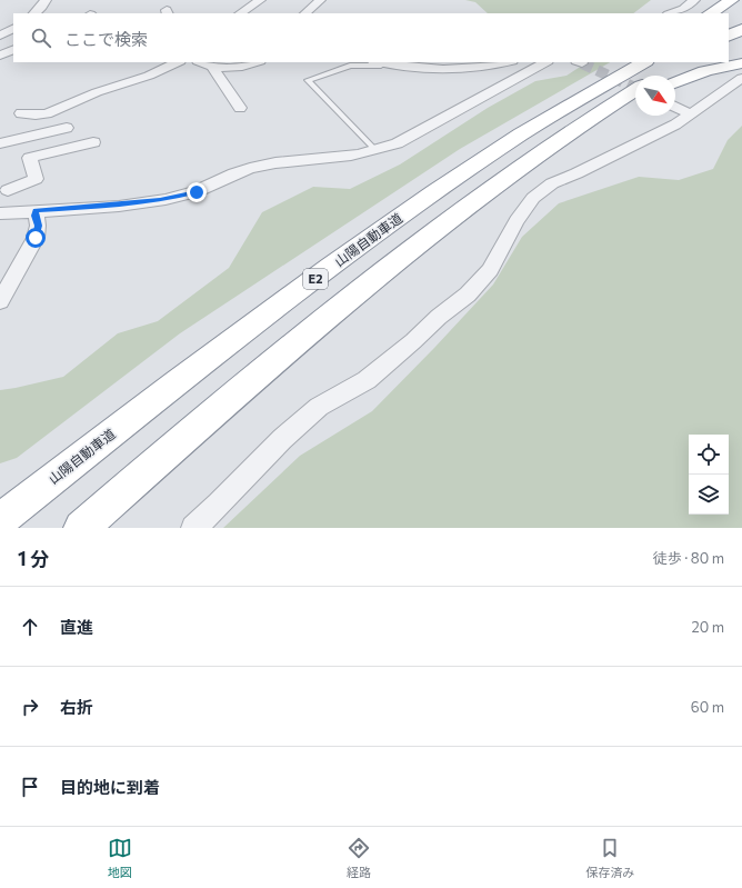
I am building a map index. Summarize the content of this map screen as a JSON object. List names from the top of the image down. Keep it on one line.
{"streets":{"highway":["山陽自動車道","E2"]},"north":"bottom right","page":{"search":"ここで検索","heading":["1 分","徒歩 · 80 m"],"list":[["直進","20 m"],["右折","60 m"],"目的地に到着"],"nav":["地図","経路","保存済み"]}}
